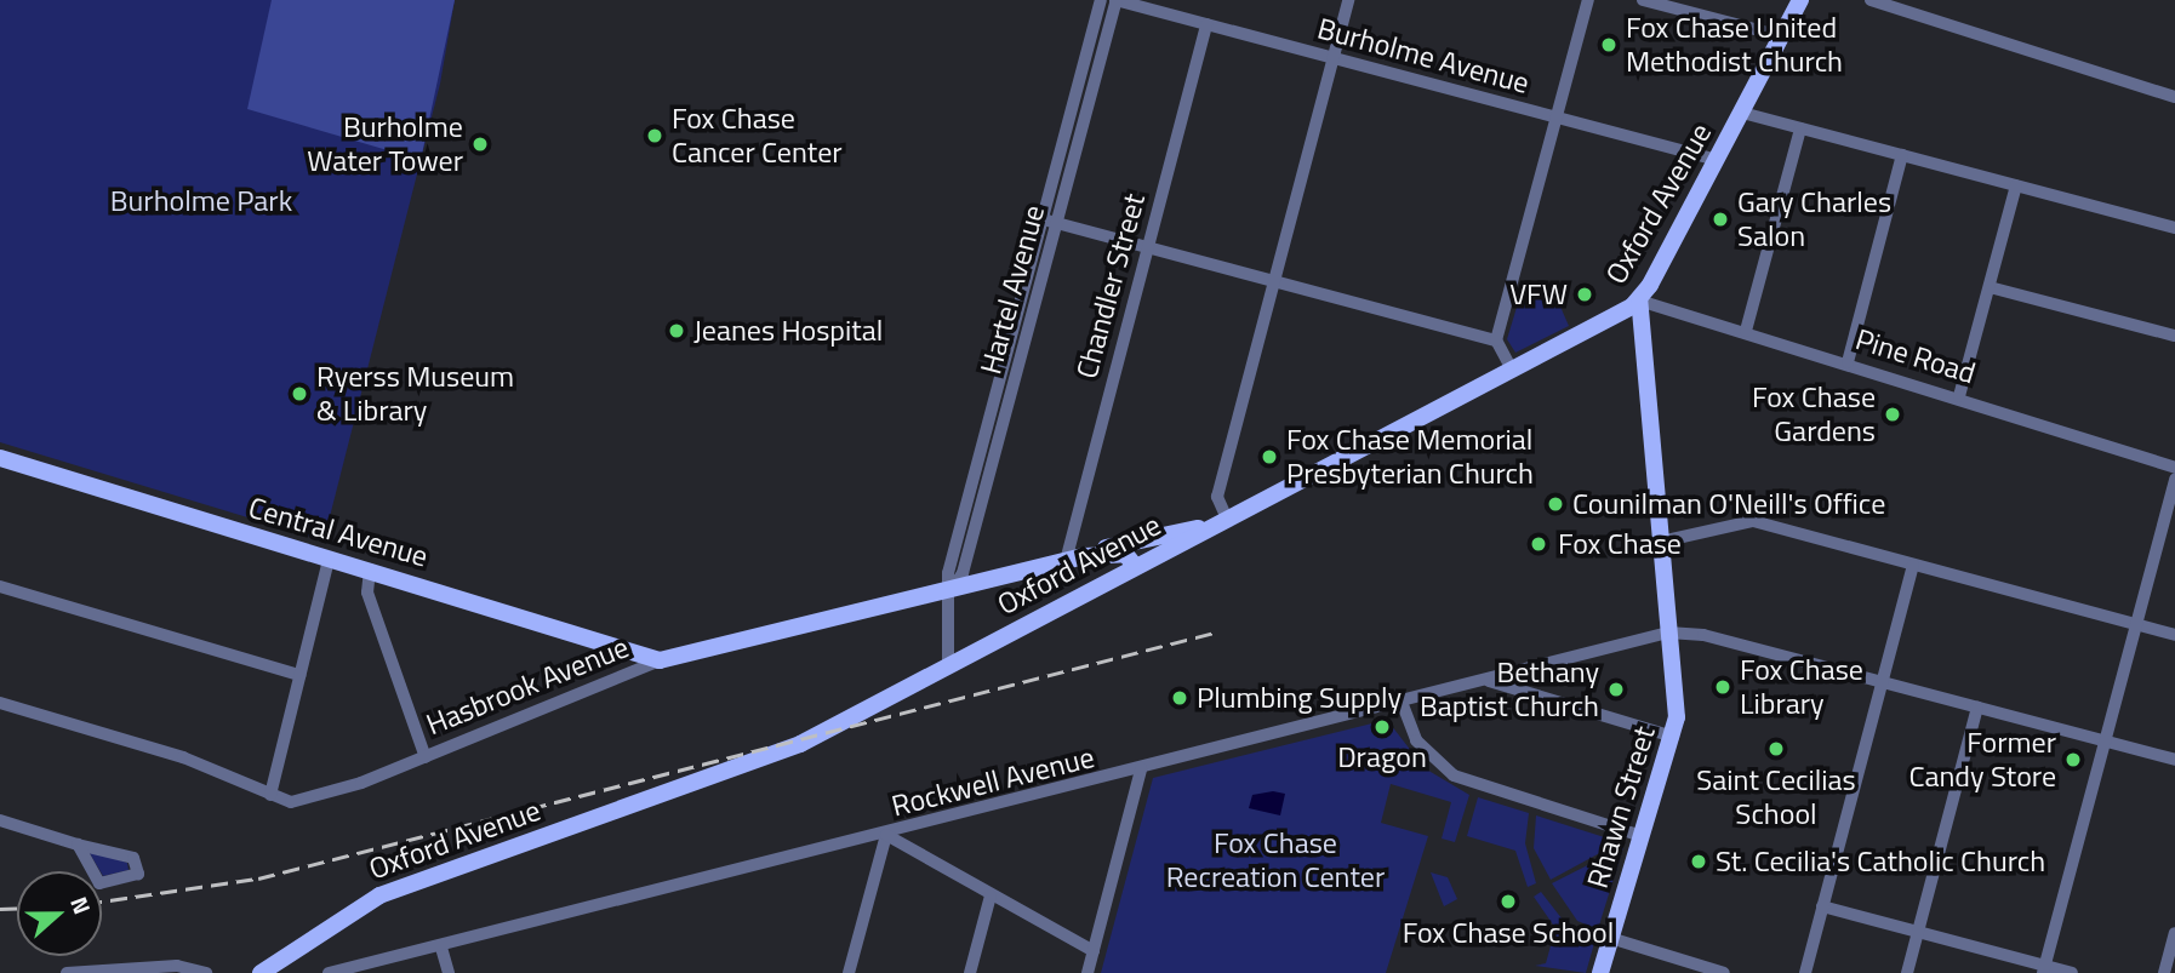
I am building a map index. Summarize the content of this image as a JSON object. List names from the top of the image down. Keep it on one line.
{"streets":{"main road":["Oxford Avenue","Central Avenue","Hasbrook Avenue","Rhawn Street"],"street":["Burholme Avenue","Chandler Street","Hartel Avenue","Pine Road","Rockwell Avenue"]},"crossings":[["Burholme Avenue","Oxford Avenue"],["Burholme Avenue","Chandler Street"],["Burholme Avenue","Hartel Avenue"],["Oxford Avenue","Hartel Avenue"],["Oxford Avenue","Pine Road"],["Oxford Avenue","Hasbrook Avenue"],["Oxford Avenue","Rhawn Street"],["Chandler Street","Hasbrook Avenue"],["Hartel Avenue","Hasbrook Avenue"],["Pine Road","Rhawn Street"],["Central Avenue","Hasbrook Avenue"],["Rockwell Avenue","Rhawn Street"]],"parks":["Burholme Park","Fox Chase Recreation Center"],"places":["Fox Chase United Methodist Church","Fox Chase Cancer Center","Burholme Water Tower","Gary Charles Salon","VFW","Jeanes Hospital","Ryerss Museum & Library","Fox Chase Gardens","Fox Chase Memorial Presbyterian Church","Counilman O'Neill's Office","Fox Chase","Fox Chase Library","Bethany Baptist Church","Plumbing Supply","Dragon","Saint Cecilias School","Former Candy Store","St. Cecilia's Catholic Church","Fox Chase School"],"north":"right"}
